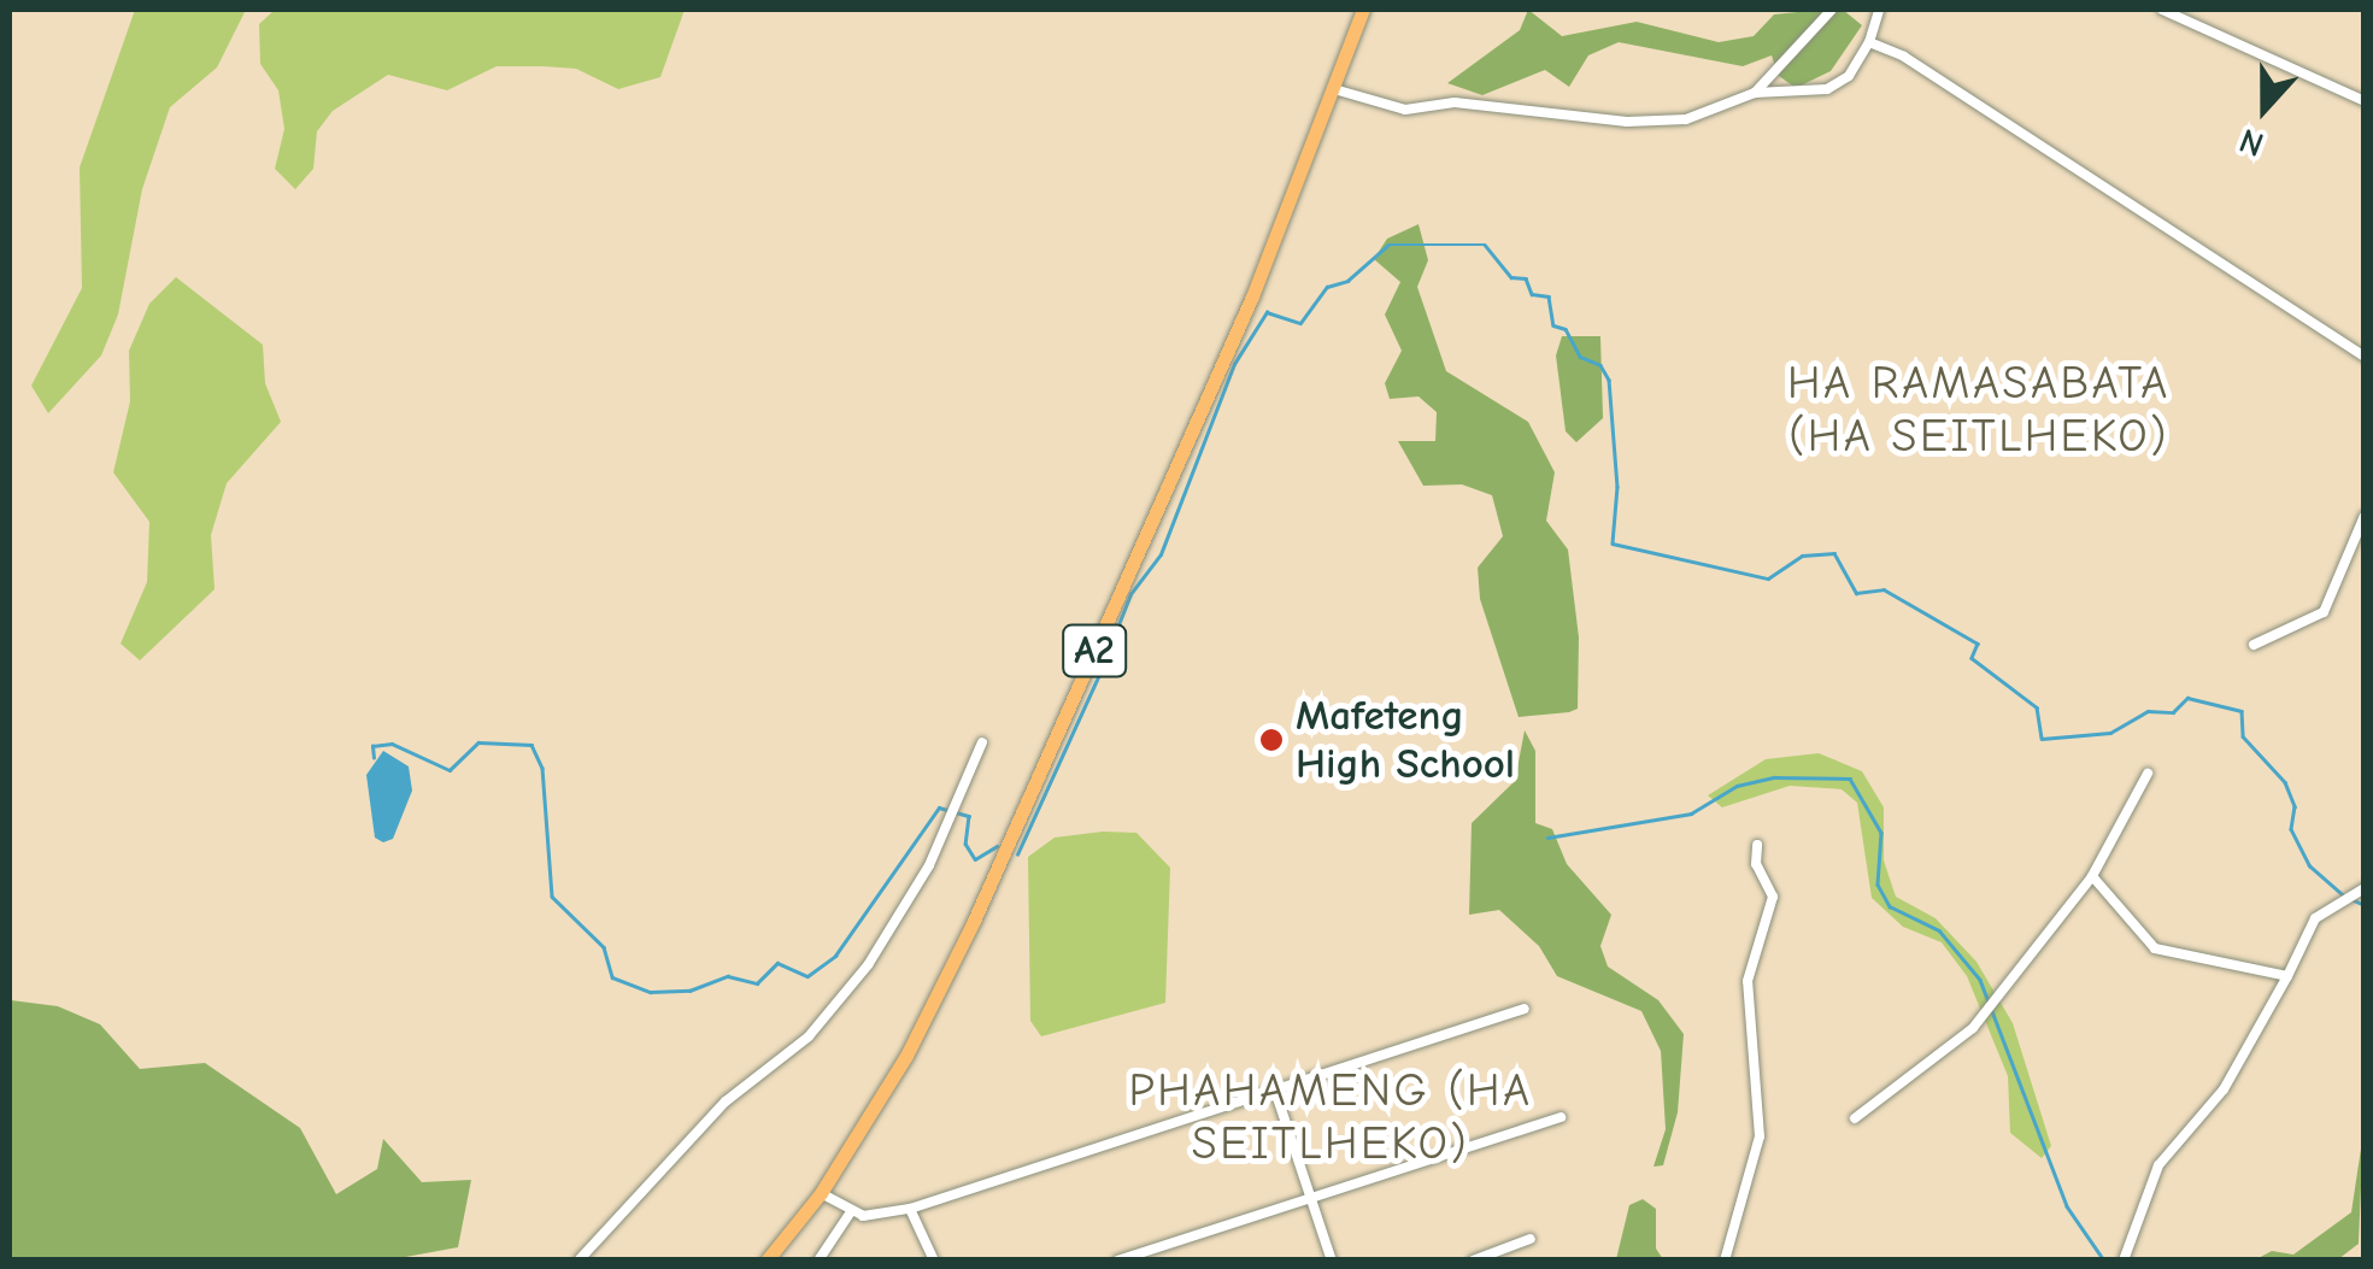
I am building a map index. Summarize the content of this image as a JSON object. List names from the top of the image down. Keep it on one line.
{"streets":{"main road":["A2"]},"districts":["HA RAMASABATA (HA SEITLHEKO)","PHAHAMENG (HA SEITLHEKO)"],"places":["Mafeteng High School"],"north":"bottom"}
